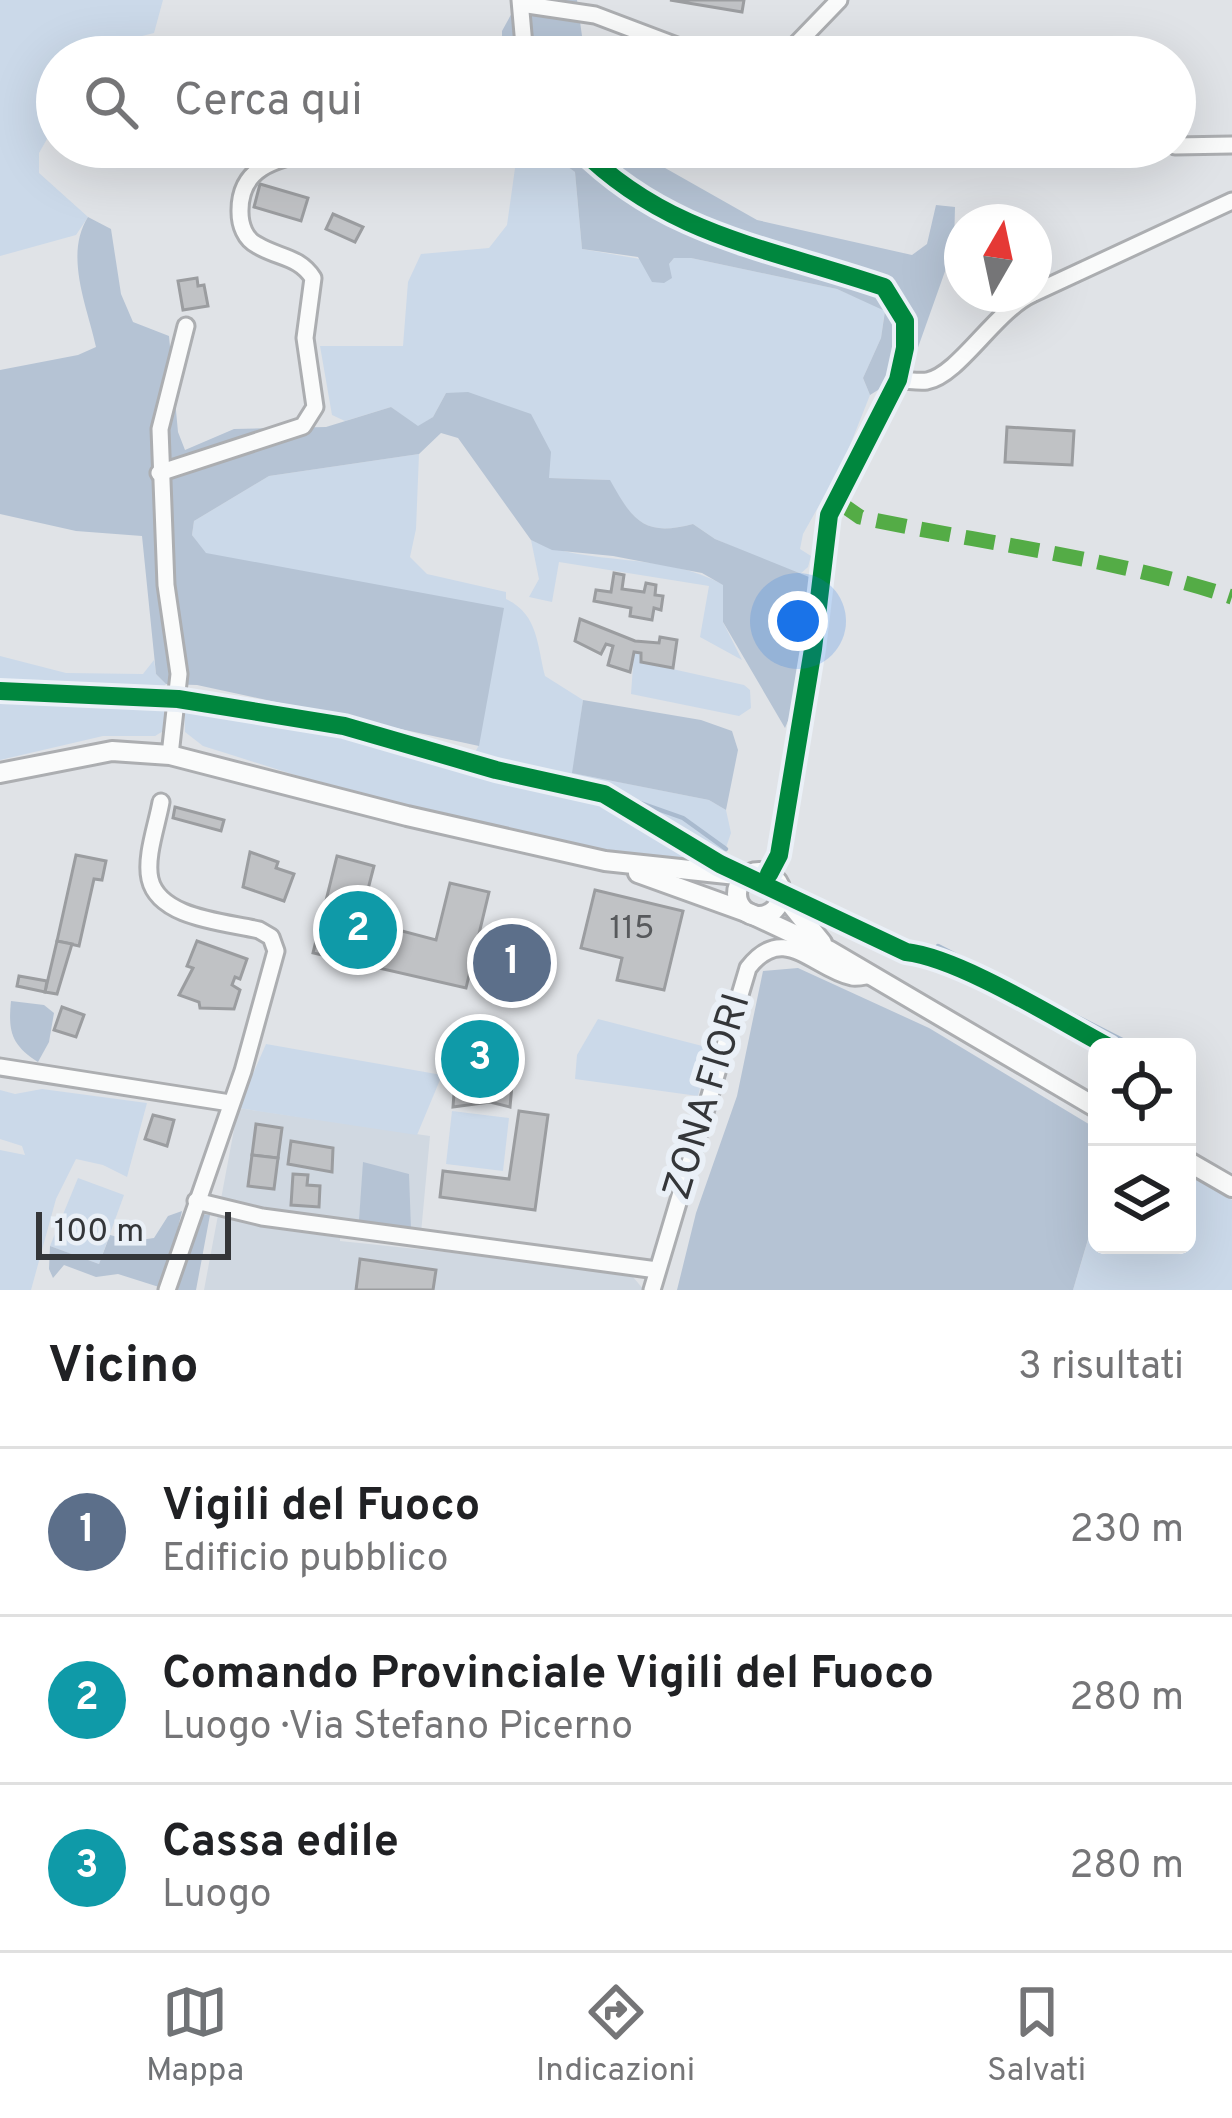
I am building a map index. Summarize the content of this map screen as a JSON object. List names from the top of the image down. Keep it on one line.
{"streets":{"street":["ZONA FIORI"]},"house_numbers":["115"],"scale_bar":"100 m","north":"top","page":{"search":"Cerca qui","pins":["2","1","3"],"scale":"100 m","heading":["Vicino","3 risultati"],"list":[{"mark":"1","name":"Vigili del Fuoco","note":"Edificio pubblico","value":"230 m"},{"mark":"2","name":"Comando Provinciale Vigili del Fuoco","note":"Luogo · Via Stefano Picerno","value":"280 m"},{"mark":"3","name":"Cassa edile","note":"Luogo","value":"280 m"}],"nav":["Mappa","Indicazioni","Salvati"]}}
